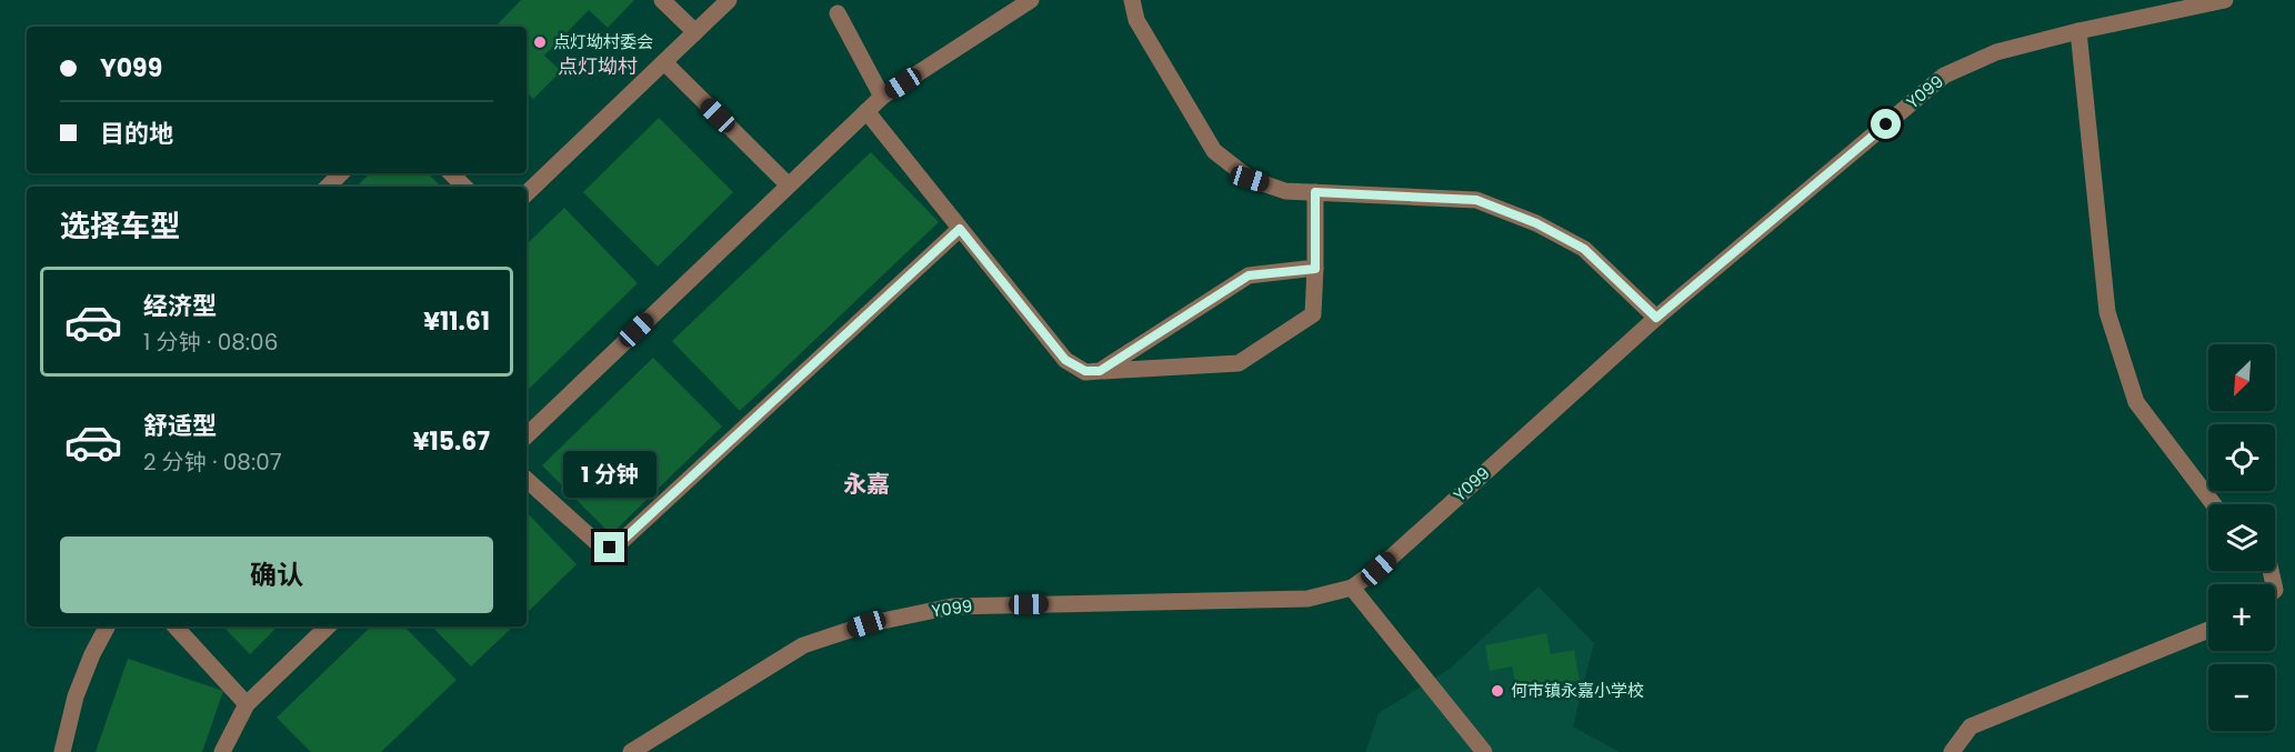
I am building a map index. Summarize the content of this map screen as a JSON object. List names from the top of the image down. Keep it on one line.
{"streets":{"street":["Y099"]},"districts":["点灯坳村","永嘉"],"places":["点灯坳村委会","何市镇永嘉小学校"],"north":"bottom left","page":{"banner":["Y099","目的地"],"heading":"选择车型","list":[{"name":"经济型","note":"1 分钟 · 08:06","value":"¥11.61"},{"name":"舒适型","note":"2 分钟 · 08:07","value":"¥15.67"}],"map_buttons":["+","−"],"bubble":"1 分钟","buttons":"确认"}}
